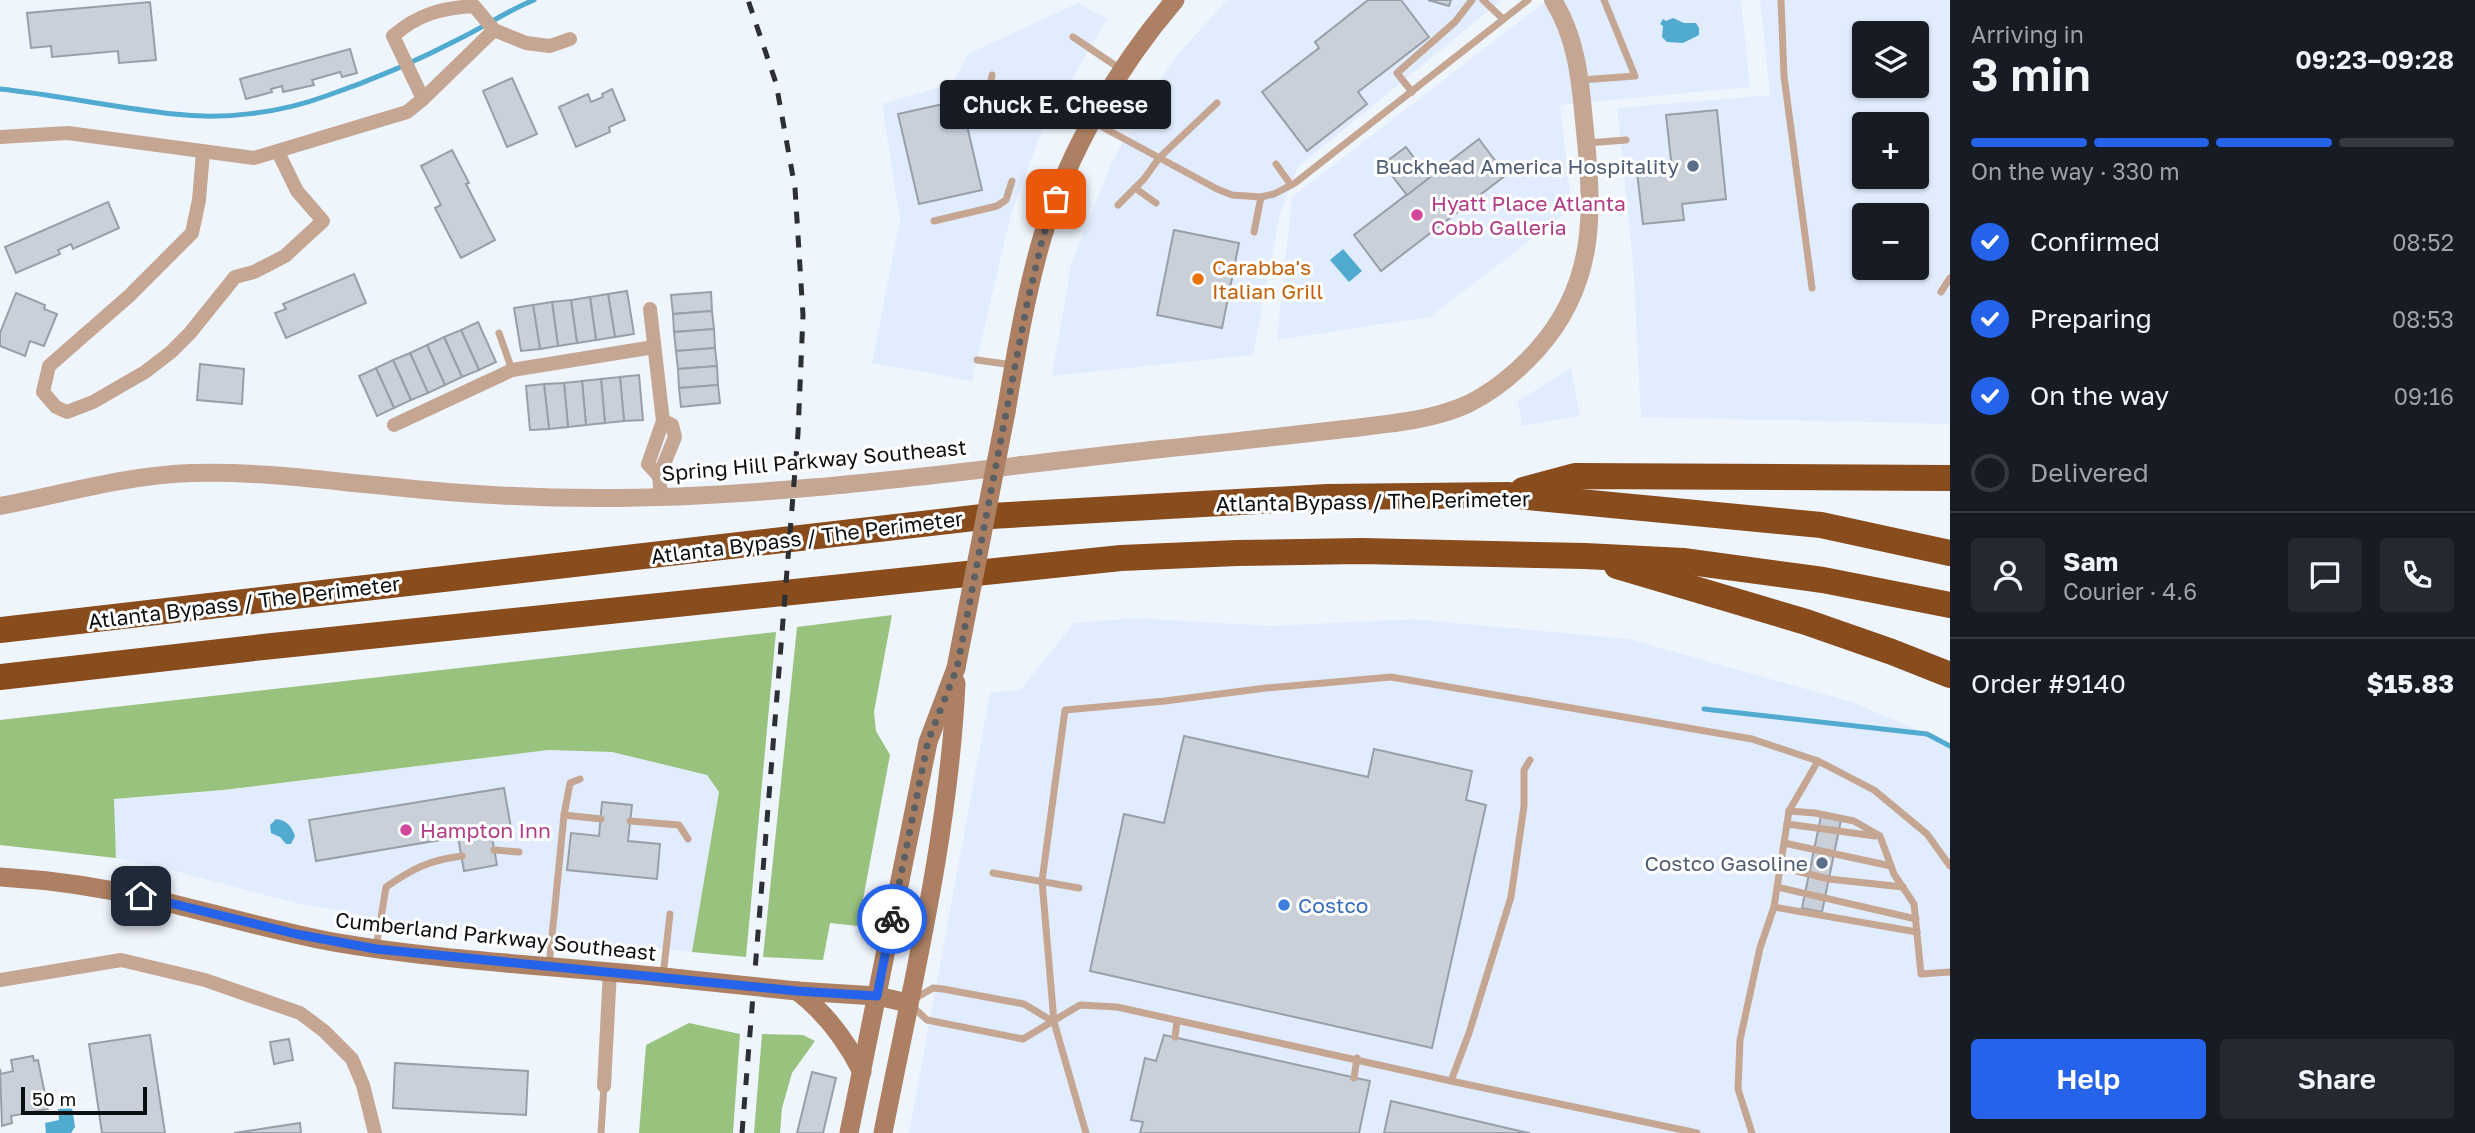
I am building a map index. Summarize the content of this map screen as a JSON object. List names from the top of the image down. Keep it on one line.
{"streets":{"highway":["Atlanta Bypass / The Perimeter"],"main road":["Cumberland Parkway Southeast"],"street":["Spring Hill Parkway Southeast"]},"places":["Buckhead America Hospitality","Chuck E. Cheese","Hyatt Place Atlanta Cobb Galleria","Carabba's Italian Grill","Hampton Inn","Costco Gasoline","Costco"],"scale_bar":"50 m","page":{"heading":["3 min","Arriving in","09:23–09:28"],"panel":["Sam","Courier · 4.6","Order #9140","$15.83"],"map_buttons":["+","−"],"bubble":"Chuck E. Cheese","bar":"On the way · 330 m","list":[["Confirmed","08:52"],["Preparing","08:53"],["On the way","09:16"],"Delivered"],"buttons":["Help","Share"],"scale":"50 m"}}
